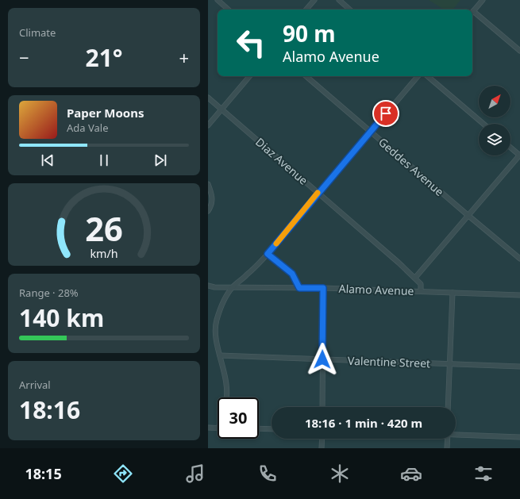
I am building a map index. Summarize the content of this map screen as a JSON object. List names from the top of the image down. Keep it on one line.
{"streets":{"street":["Diaz Avenue","Geddes Avenue","Alamo Avenue","Valentine Street"]},"crossings":[["Diaz Avenue","Alamo Avenue"]],"north":"top right","page":{"tile":["Climate",["Range · 28%","140 km"],["Arrival","18:16"]],"turn":["90 m","Alamo Avenue"],"heat":["−","21°","+"],"song":["Paper Moons","Ada Vale"],"limit":"30","trip":"18:16 · 1 min · 420 m","tabs":"18:15","gauge":["26","km/h"]}}
